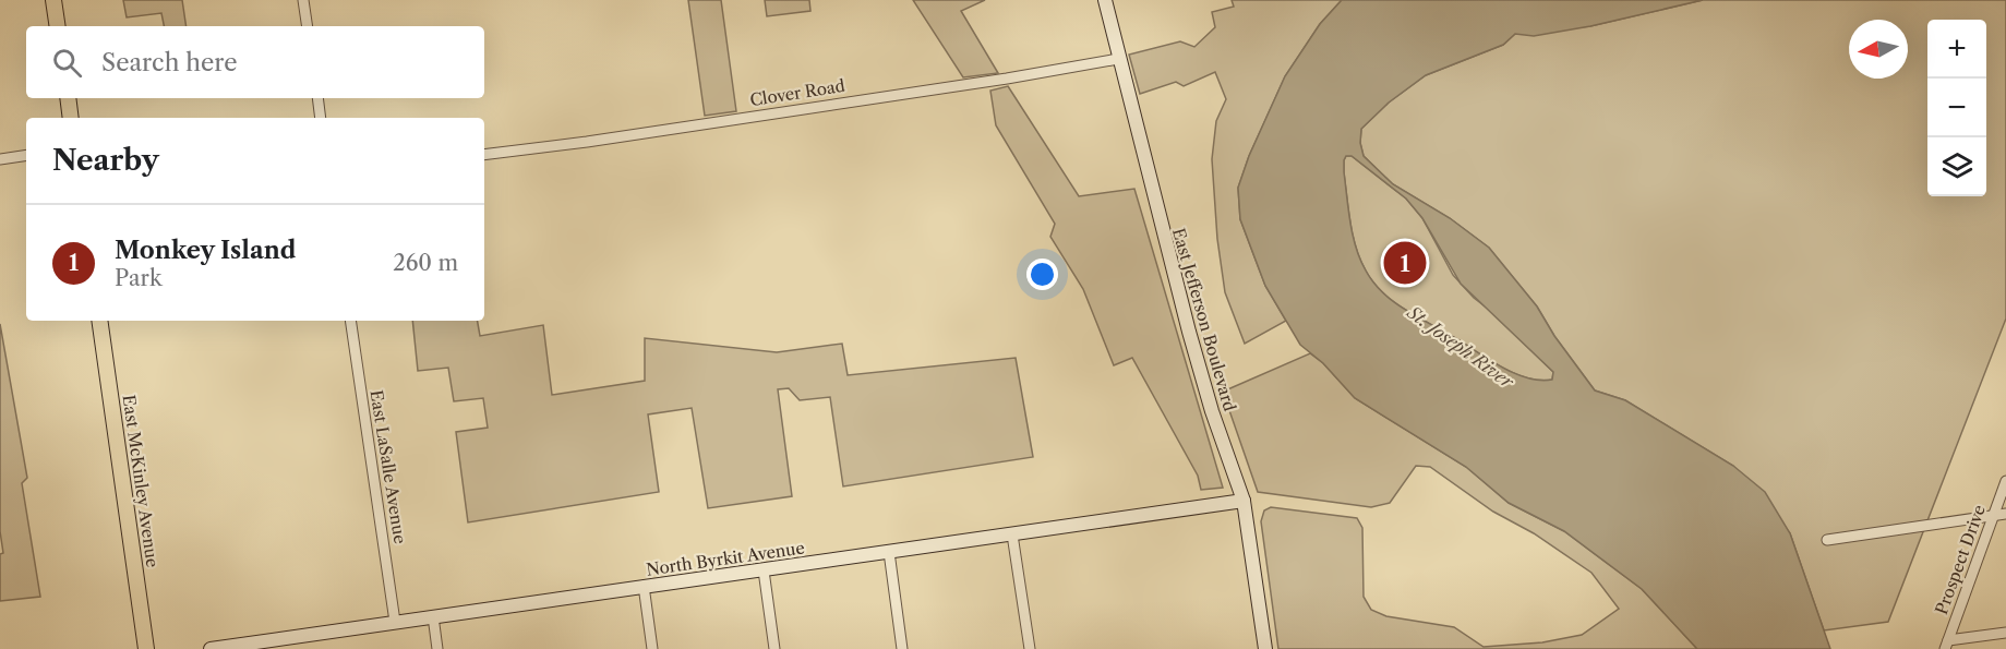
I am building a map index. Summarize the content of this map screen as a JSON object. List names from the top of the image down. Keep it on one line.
{"streets":{"main road":["East McKinley Avenue"],"street":["Clover Road","East Jefferson Boulevard","East LaSalle Avenue","North Byrkit Avenue","Prospect Drive"]},"crossings":[["Clover Road","East Jefferson Boulevard"],["East Jefferson Boulevard","North Byrkit Avenue"],["East LaSalle Avenue","North Byrkit Avenue"]],"water":["St. Joseph River"],"north":"left","page":{"map_buttons":["+","−"],"search":"Search here","heading":"Nearby","list":[{"mark":"1","name":"Monkey Island","note":"Park","value":"260 m"}],"pins":"1"}}
